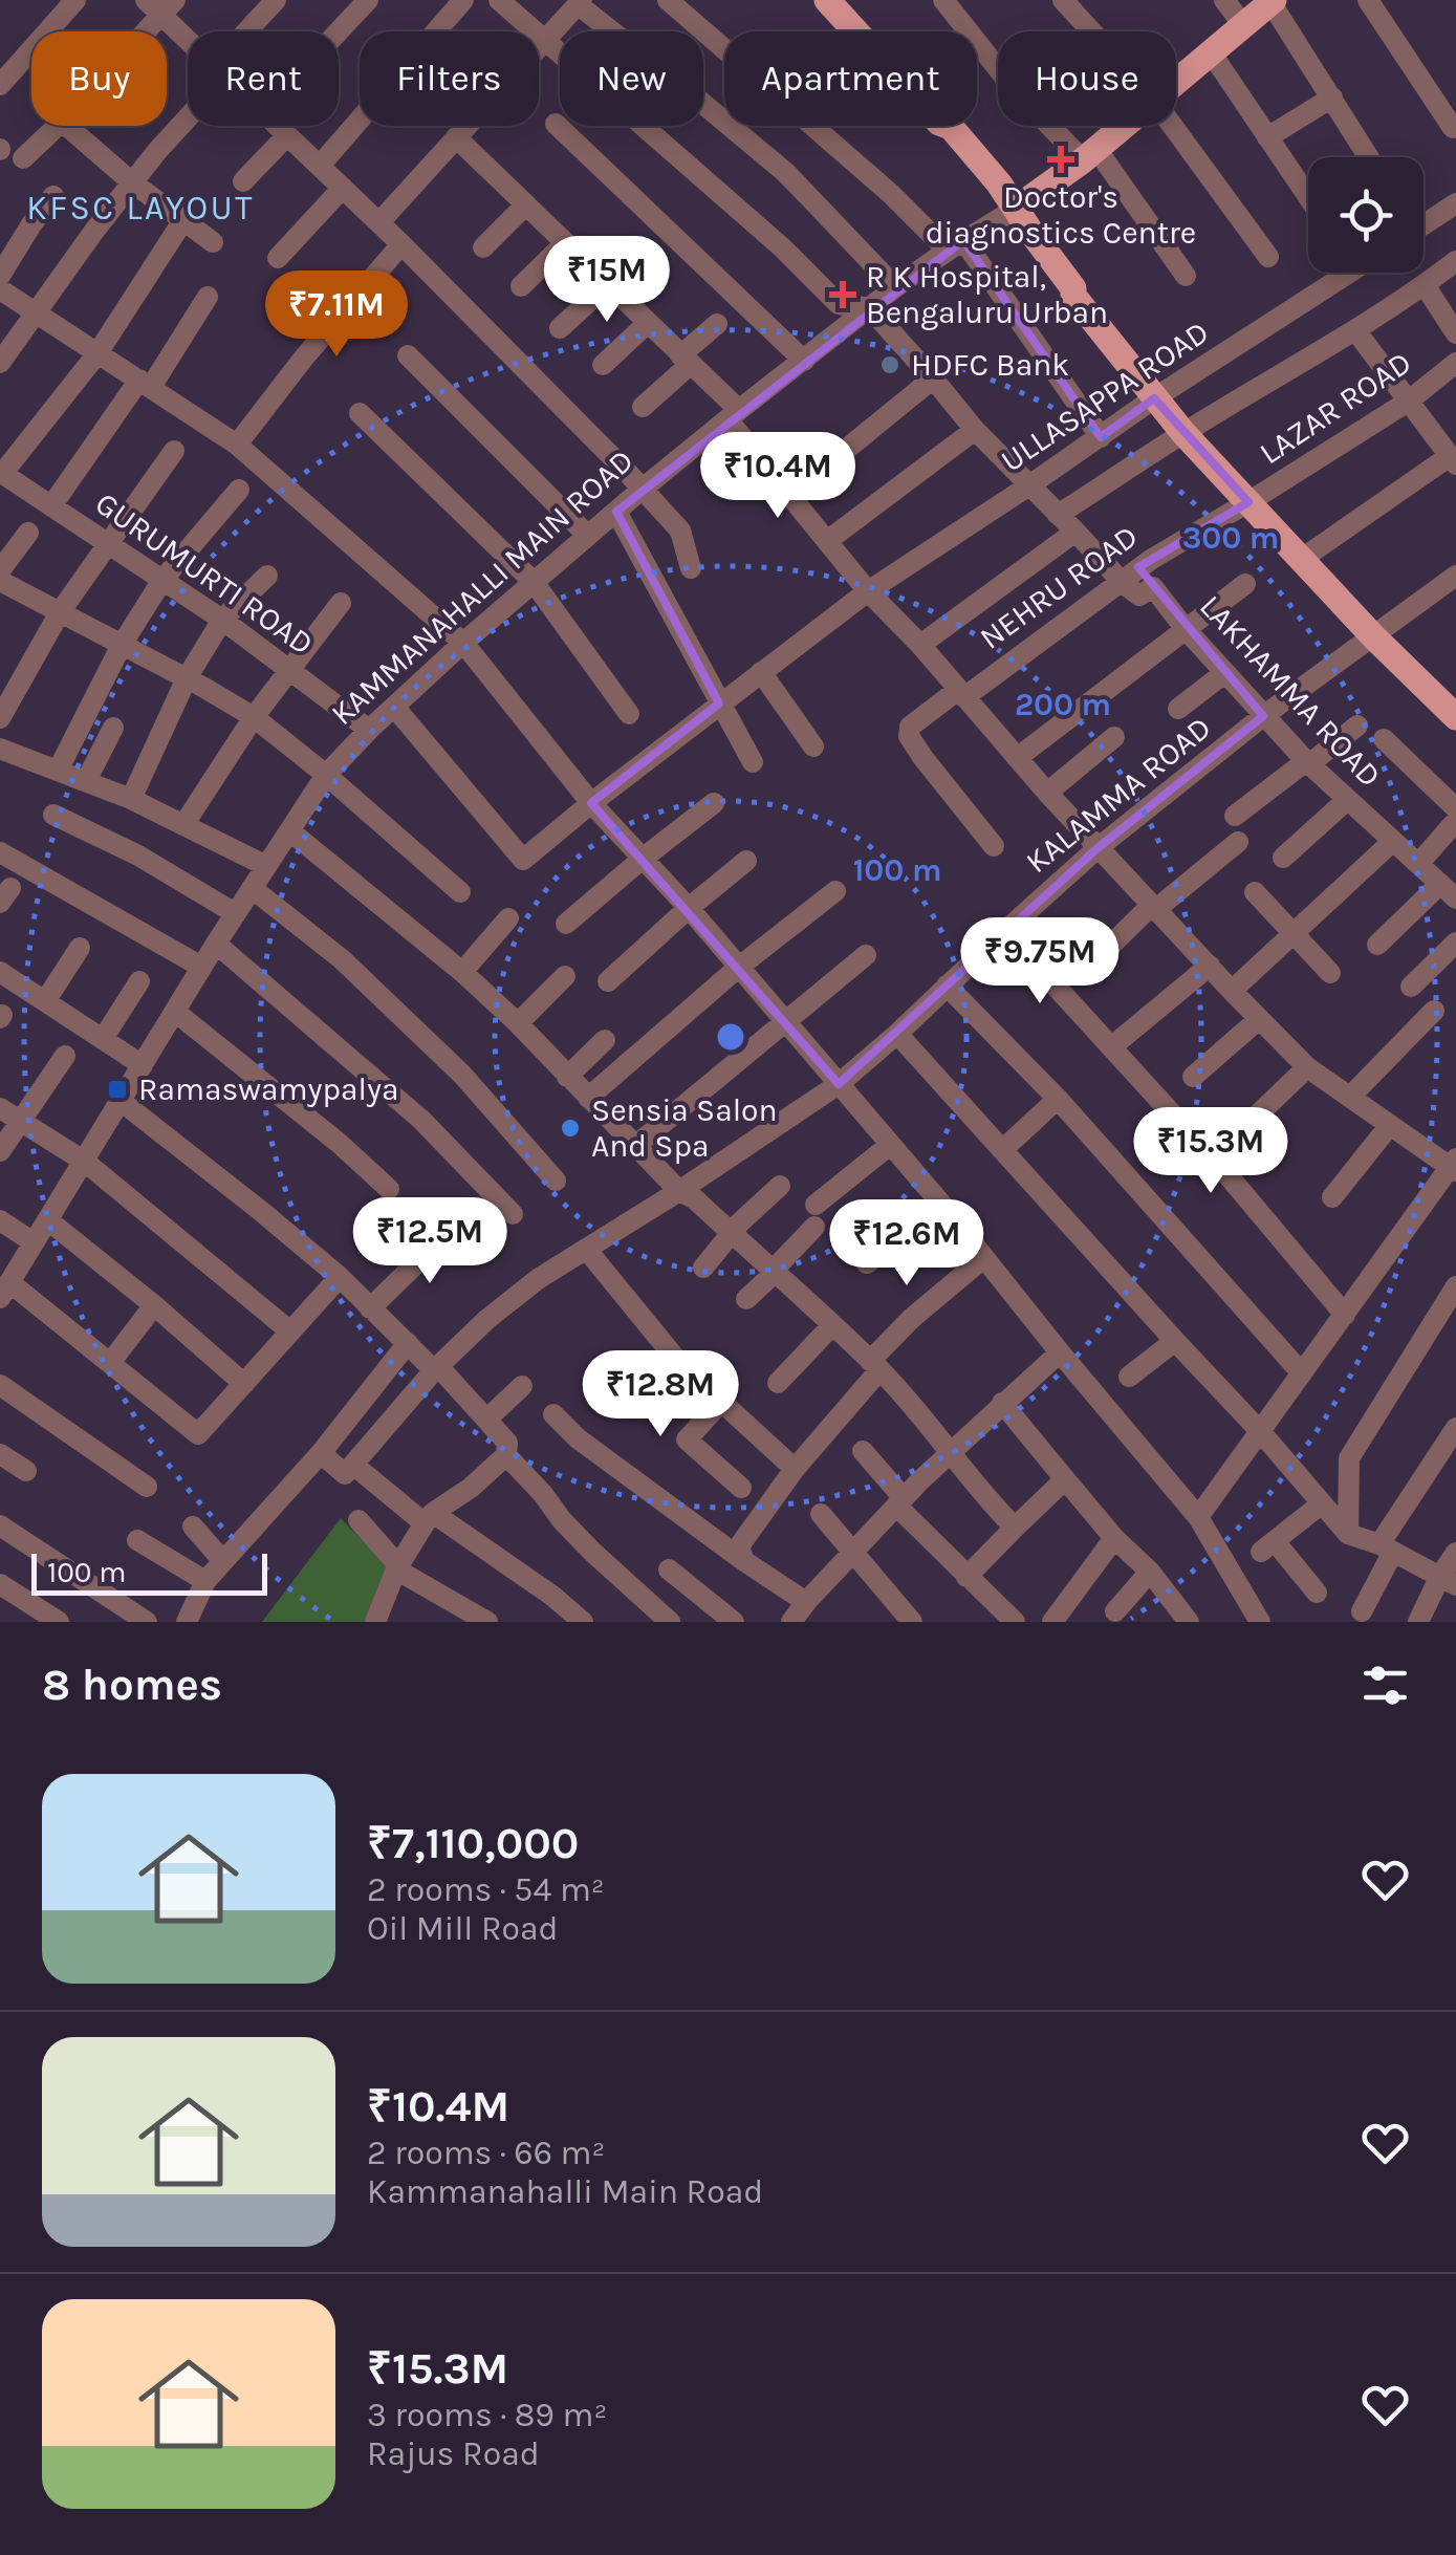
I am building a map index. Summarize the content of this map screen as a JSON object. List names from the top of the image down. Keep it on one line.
{"streets":{"main road":["KAMMANAHALLI MAIN ROAD"],"street":["ULLASAPPA ROAD","LAZAR ROAD","GURUMURTI ROAD","NEHRU ROAD","LAKHAMMA ROAD","KALAMMA ROAD"]},"crossings":[["ULLASAPPA ROAD","KAMMANAHALLI MAIN ROAD"],["ULLASAPPA ROAD","LAKHAMMA ROAD"],["LAZAR ROAD","NEHRU ROAD"],["GURUMURTI ROAD","KAMMANAHALLI MAIN ROAD"],["KAMMANAHALLI MAIN ROAD","LAKHAMMA ROAD"],["NEHRU ROAD","LAKHAMMA ROAD"],["LAKHAMMA ROAD","KALAMMA ROAD"]],"districts":["KFSC LAYOUT"],"places":{"health":["Doctor's diagnostics Centre","R K Hospital, Bengaluru Urban"],"other":["HDFC Bank","Sensia Salon And Spa"],"transit":["Ramaswamypalya"]},"scale_bar":"100 m","page":{"chip":["Buy","Rent","Filters","New","Apartment","House"],"price":["₹15M","₹7.11M","₹10.4M","₹9.75M","₹15.3M","₹12.5M","₹12.6M","₹12.8M"],"scale":"100 m","heading":"8 homes","list":[{"name":"₹7,110,000","note":"2 rooms · 54 m² · Oil Mill Road"},{"name":"₹10.4M","note":"2 rooms · 66 m² · Kammanahalli Main Road"},{"name":"₹15.3M","note":"3 rooms · 89 m² · Rajus Road"}]},"rings":["300 m","200 m","100 m"]}
